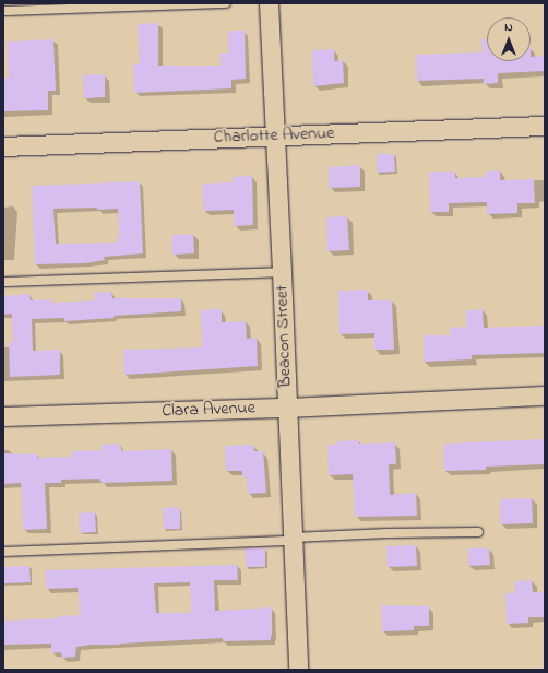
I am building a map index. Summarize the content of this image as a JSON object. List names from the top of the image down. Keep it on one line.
{"streets":{"street":["Charlotte Avenue","Beacon Street","Clara Avenue"]},"crossings":[["Charlotte Avenue","Beacon Street"],["Beacon Street","Clara Avenue"]],"north":"top"}
